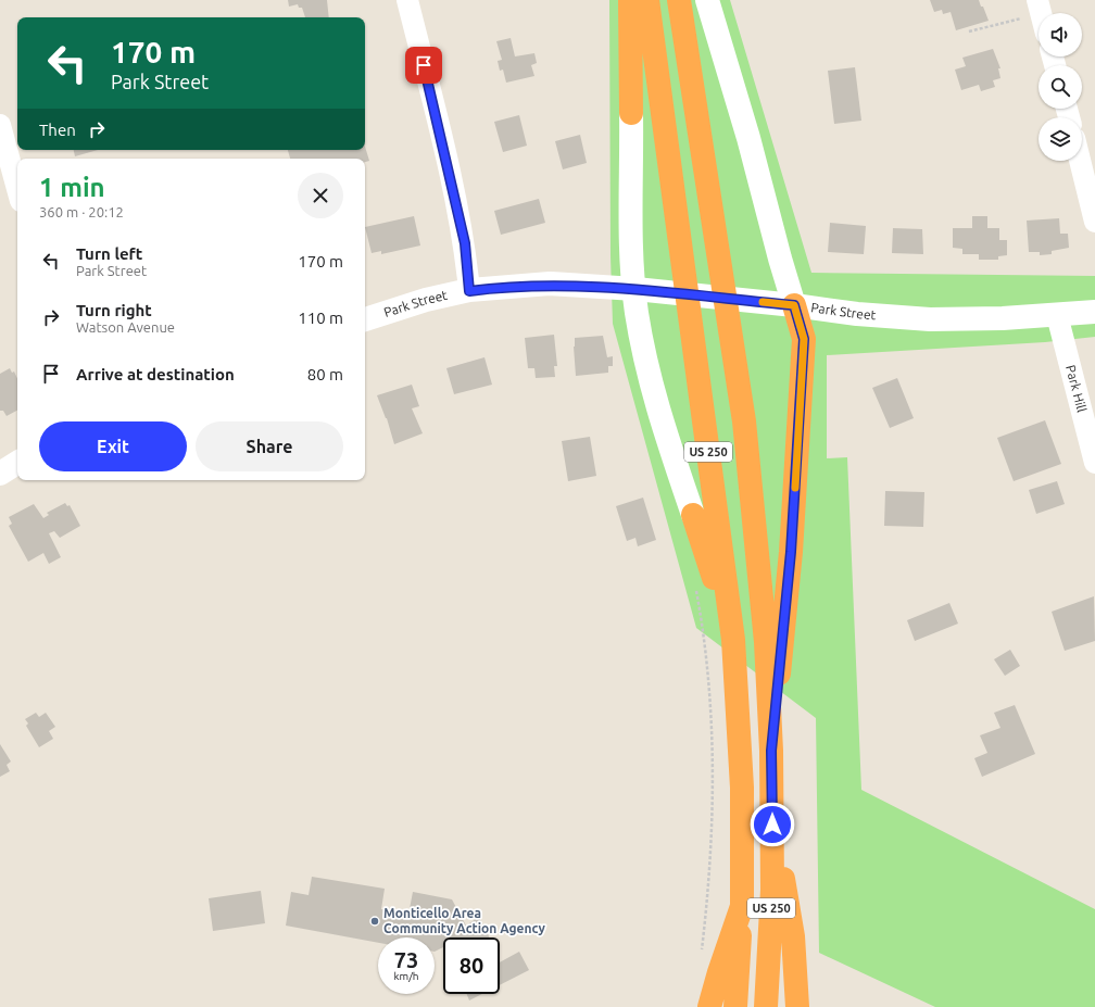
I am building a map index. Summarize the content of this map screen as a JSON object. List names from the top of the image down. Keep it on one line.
{"streets":{"highway":["US 250"],"street":["Park Street","Park Hill"]},"crossings":[["Park Street","Park Hill"]],"places":["Monticello Area Community Action Agency"],"page":{"turn":["170 m","Park Street"],"then":"Then","heading":["1 min","360 m · 20:12"],"list":[{"name":"Turn left","note":"Park Street","value":"170 m"},{"name":"Turn right","note":"Watson Avenue","value":"110 m"},{"name":"Arrive at destination","value":"80 m"}],"buttons":["Exit","Share"],"speed":"73 km/h","limit":"80"}}
